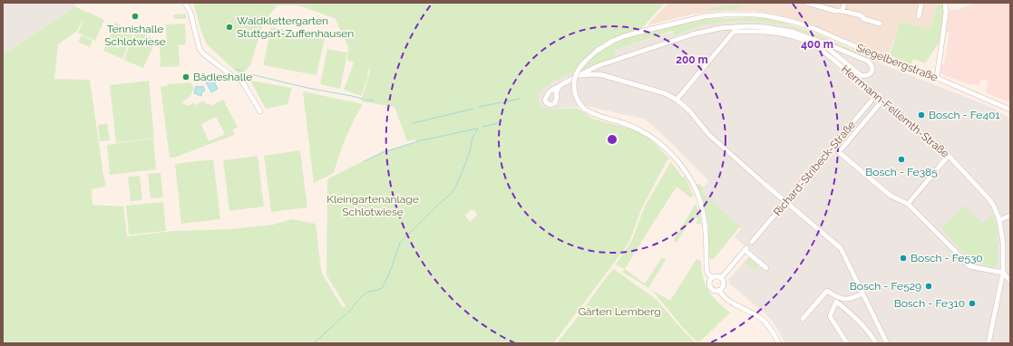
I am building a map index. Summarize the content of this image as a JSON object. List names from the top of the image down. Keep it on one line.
{"streets":{"street":["Siegelbergstraße","Herrmann-Fellemth-Straße","Richard-Stribeck-Straße"]},"crossings":[["Herrmann-Fellemth-Straße","Richard-Stribeck-Straße"]],"parks":["Kleingartenanlage Schlotwiese","Gärten Lemberg"],"places":["Tennishalle Schlotwiese","Waldklettergarten Stuttgart-Zuffenhausen","Bädleshalle","Bosch - Fe401","Bosch - Fe385","Bosch - Fe530","Bosch - Fe529","Bosch - Fe310"],"rings":["400 m","200 m"]}
